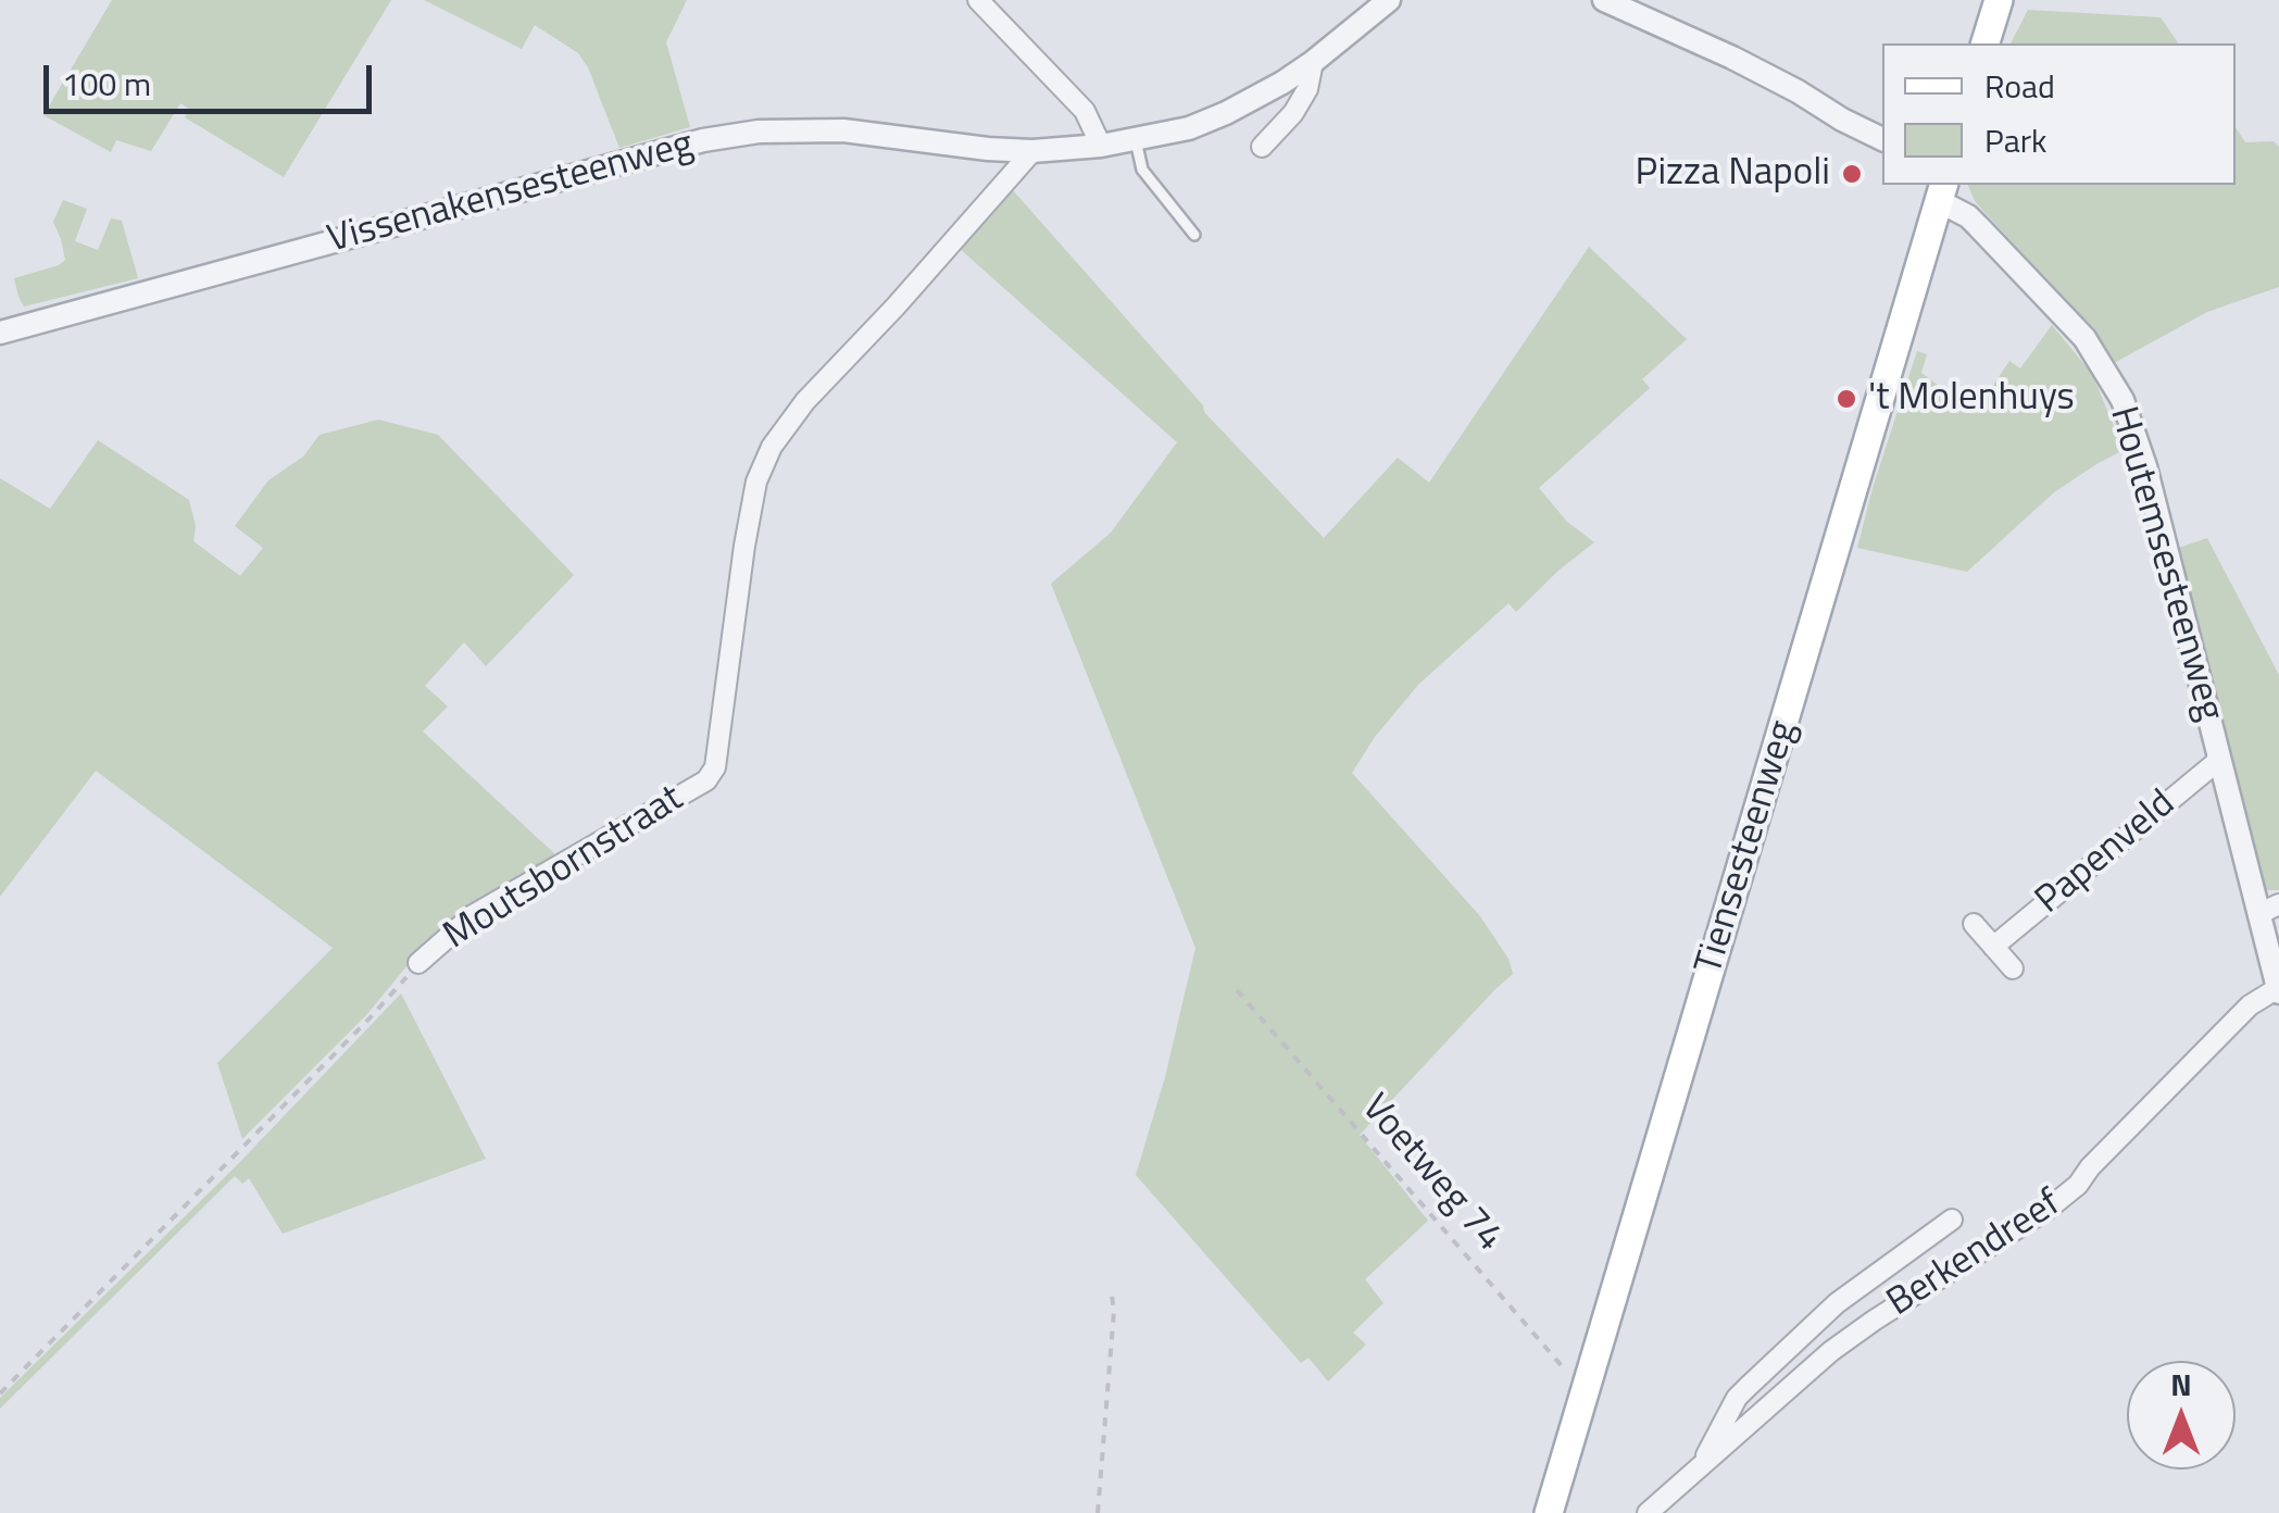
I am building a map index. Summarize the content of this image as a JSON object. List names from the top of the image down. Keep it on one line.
{"streets":{"main road":["Tiensesteenweg"],"street":["Vissenakensesteenweg","Houtemsesteenweg","Papenveld","Moutsbornstraat","Berkendreef"],"path":["Voetweg 74"]},"crossings":[["Vissenakensesteenweg","Moutsbornstraat"],["Houtemsesteenweg","Tiensesteenweg"],["Houtemsesteenweg","Papenveld"],["Houtemsesteenweg","Berkendreef"],["Tiensesteenweg","Voetweg 74"]],"places":["Pizza Napoli","'t Molenhuys"],"legend":["Road","Park"],"scale_bar":"100 m","north":"top"}
